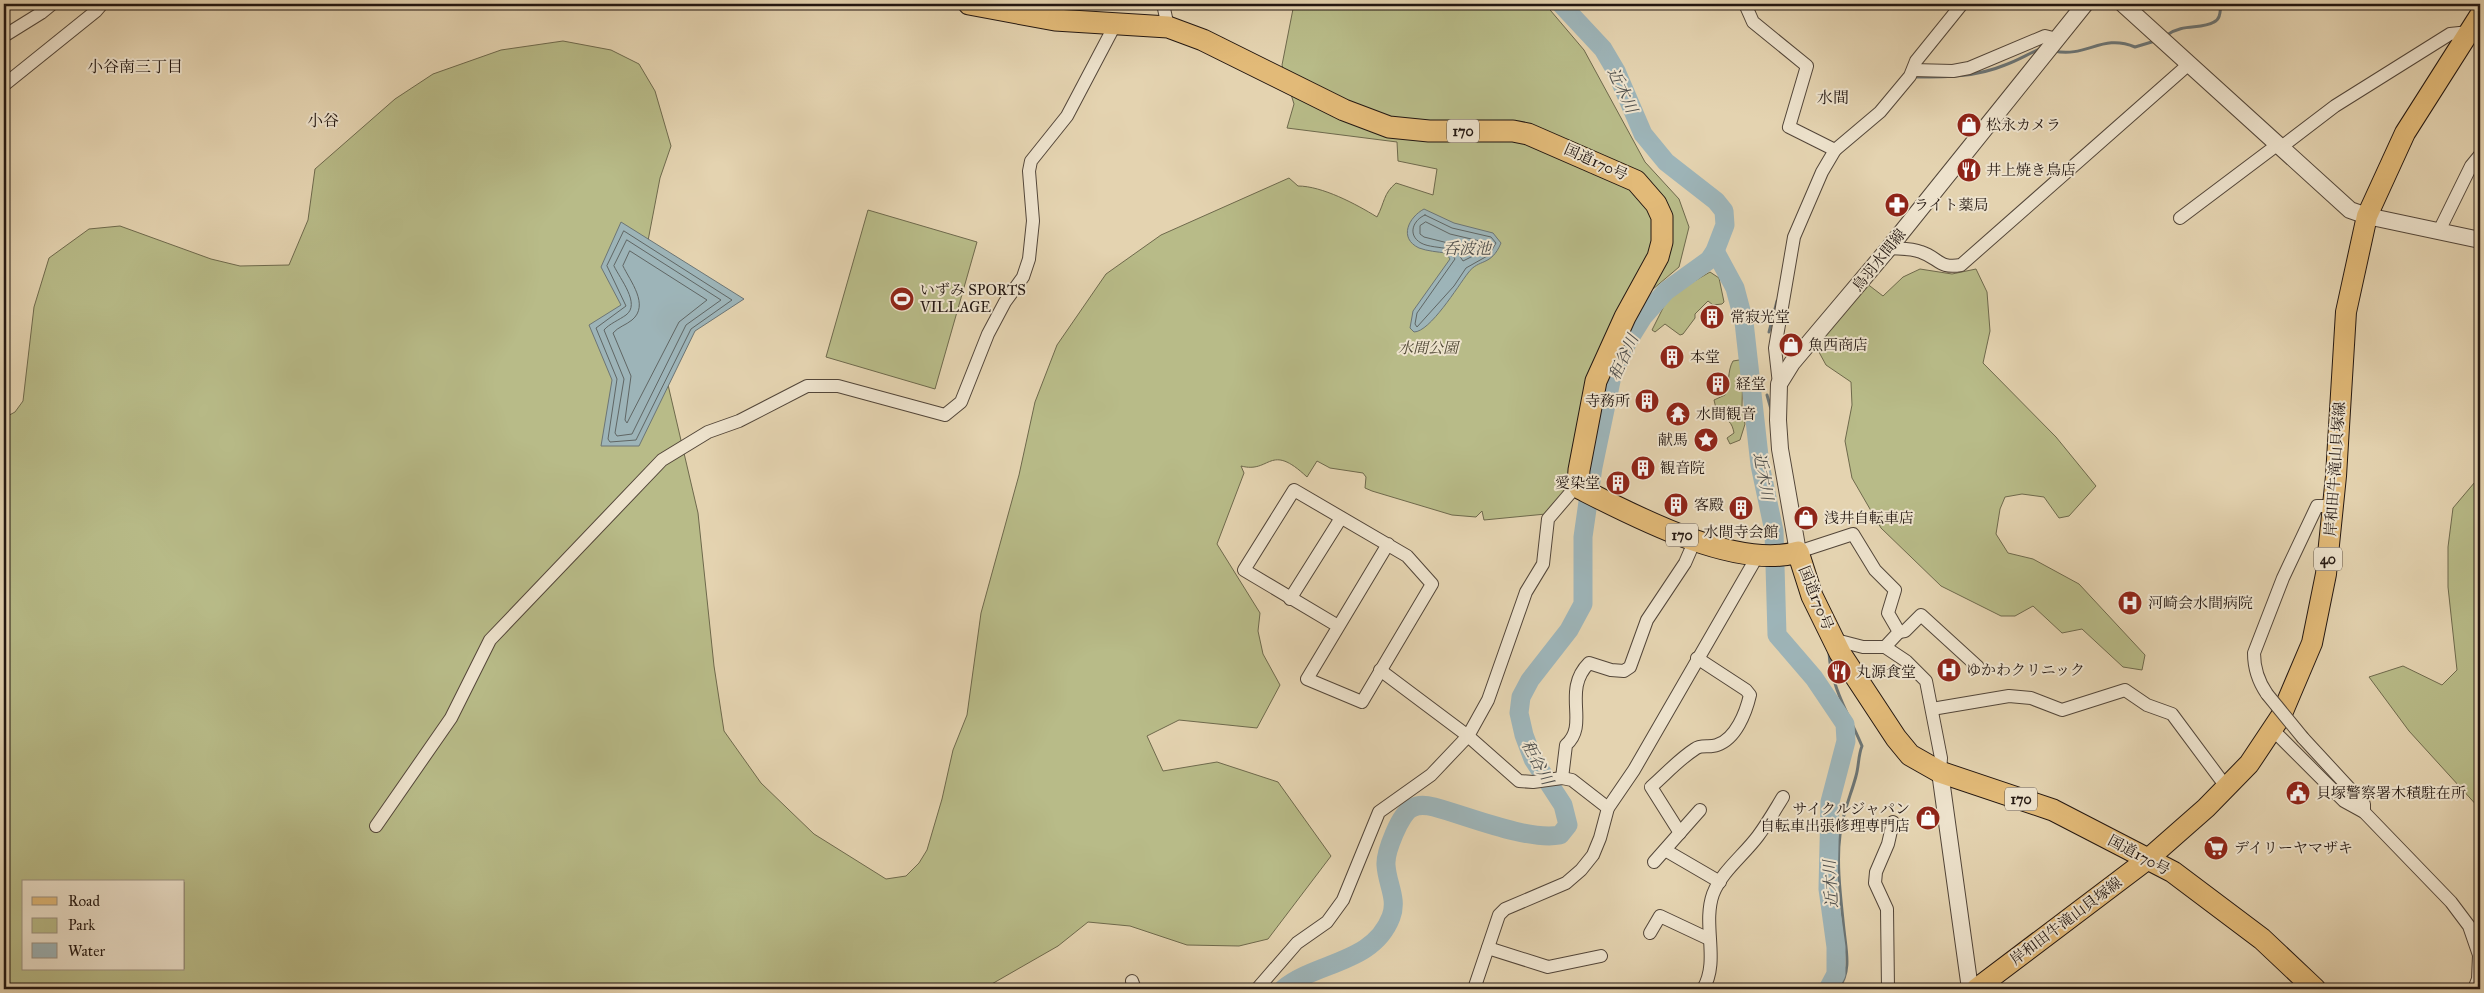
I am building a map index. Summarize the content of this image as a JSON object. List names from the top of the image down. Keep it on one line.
{"streets":{"highway":["170","国道170号"],"main road":["岸和田牛滝山貝塚線","40"],"street":["鳥羽水間線"]},"crossings":[["国道170号","鳥羽水間線"],["国道170号","岸和田牛滝山貝塚線"]],"districts":["小谷南三丁目","水間","小谷"],"water":["近木川","呑波池","秬谷川"],"parks":["水間公園"],"places":{"shop":["松永カメラ","魚西商店","浅井自転車店","サイクルジャパン 自転車出張修理専門店"],"restaurant":["井上焼き鳥店","丸源食堂"],"pharmacy":["ライト薬局"],"sports":["いずみ SPORTS VILLAGE"],"building":["常寂光堂","本堂","経堂","寺務所","観音院","愛染堂","客殿","水間寺会館"],"temple":["水間観音"],"place":["献馬"],"hospital":["河崎会水間病院","ゆかわクリニック"],"public building":["貝塚警察署木積駐在所"],"supermarket":["デイリーヤマザキ"]},"legend":["Road","Park","Water"]}
